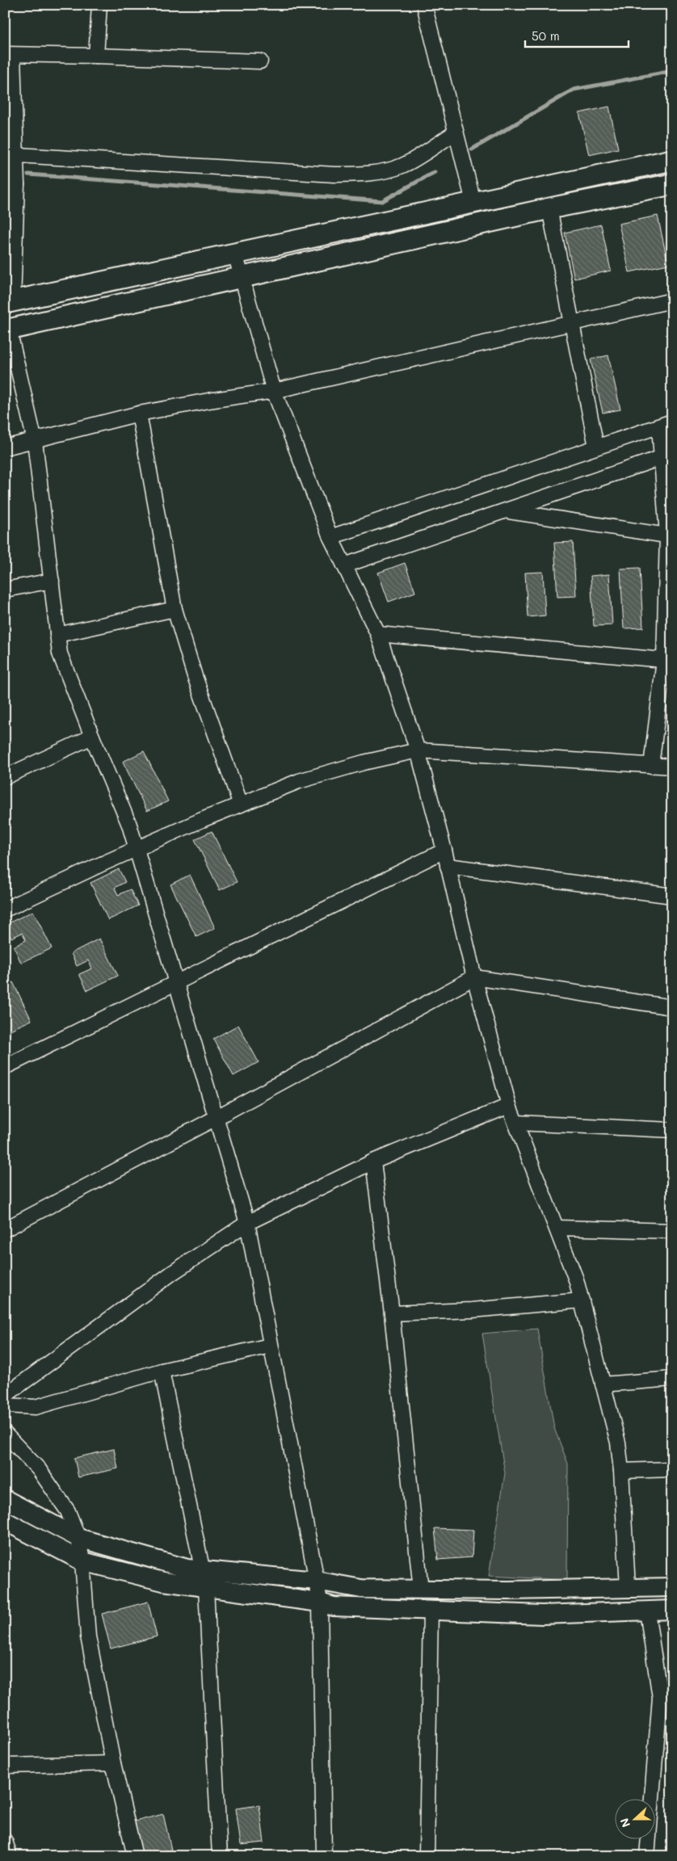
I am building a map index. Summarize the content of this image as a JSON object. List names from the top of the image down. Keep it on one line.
{"scale_bar":"50 m","north":"left"}
